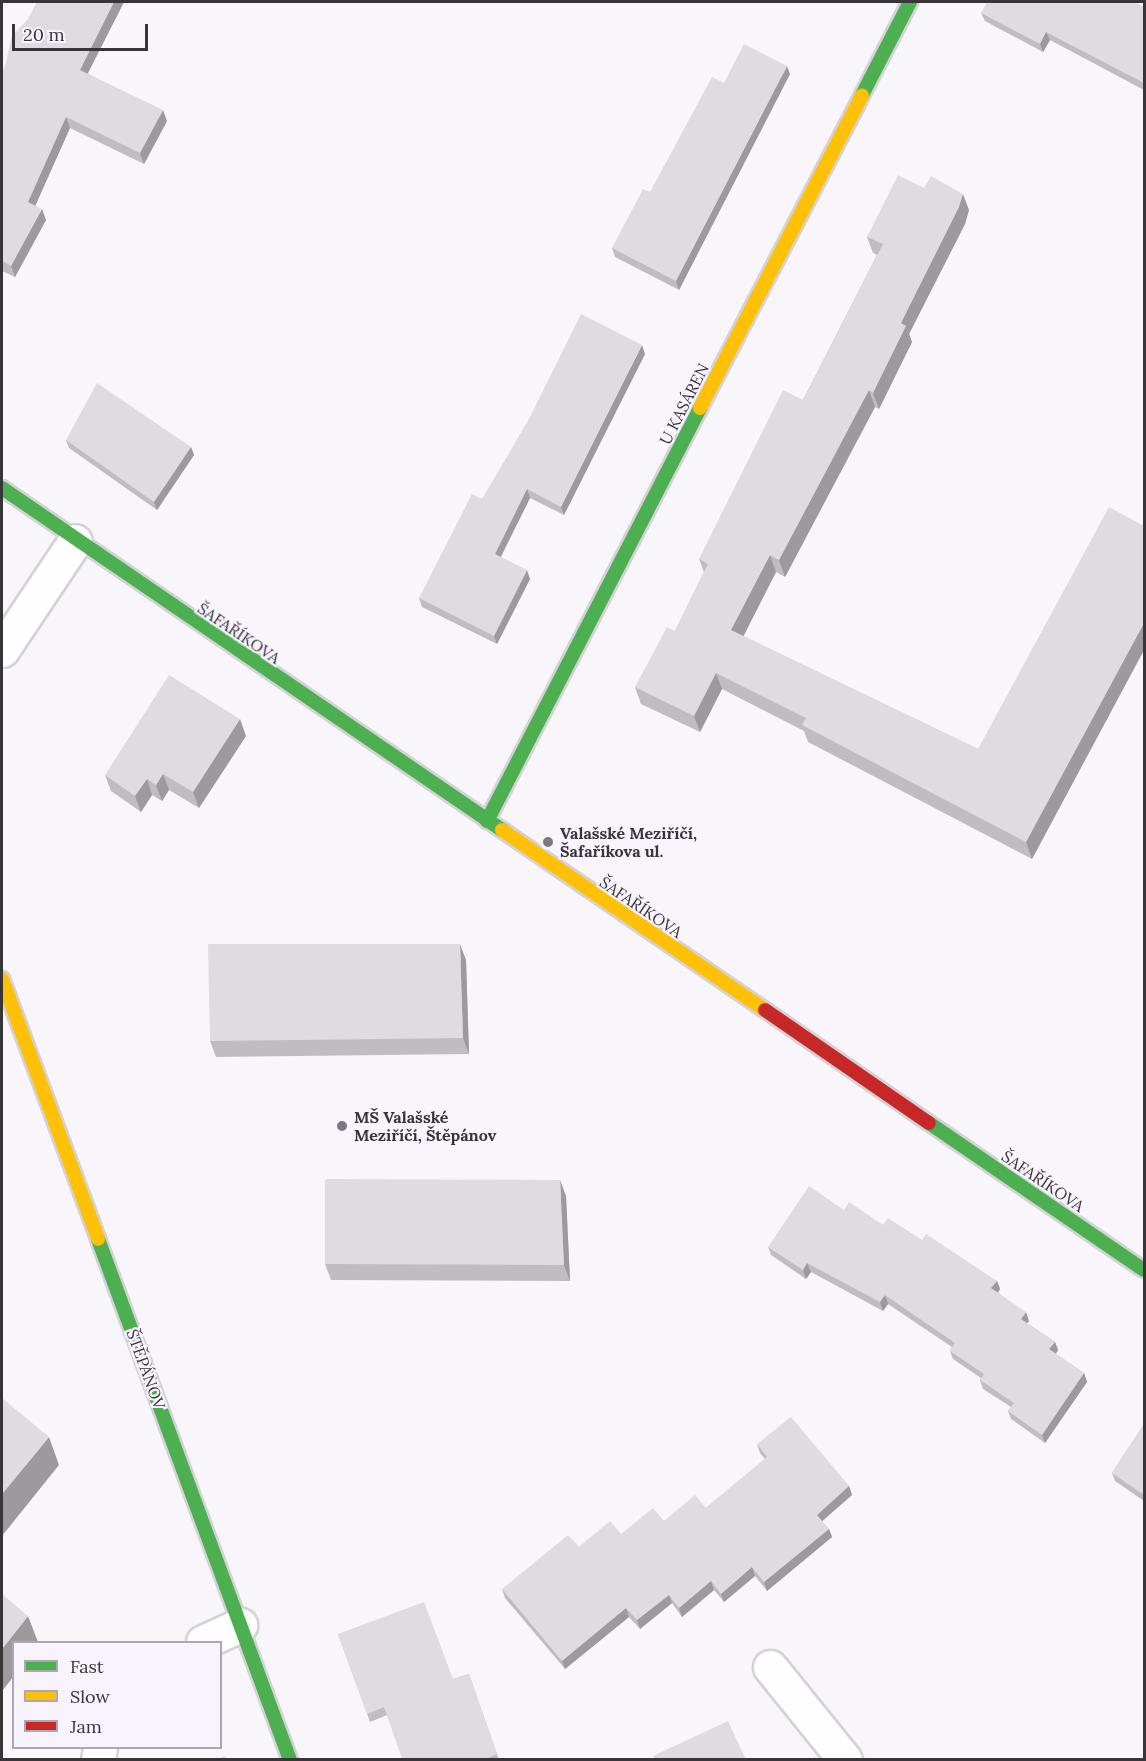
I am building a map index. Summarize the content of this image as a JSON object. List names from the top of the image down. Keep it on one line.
{"streets":{"street":["U KASÁREN","ŠAFAŘÍKOVA","ŠTĚPÁNOV"]},"crossings":[["U KASÁREN","ŠAFAŘÍKOVA"]],"places":["Valašské Meziříčí, Šafaříkova ul.","MŠ Valašské Meziříčí, Štěpánov"],"legend":["Fast","Slow","Jam"],"scale_bar":"20 m"}
